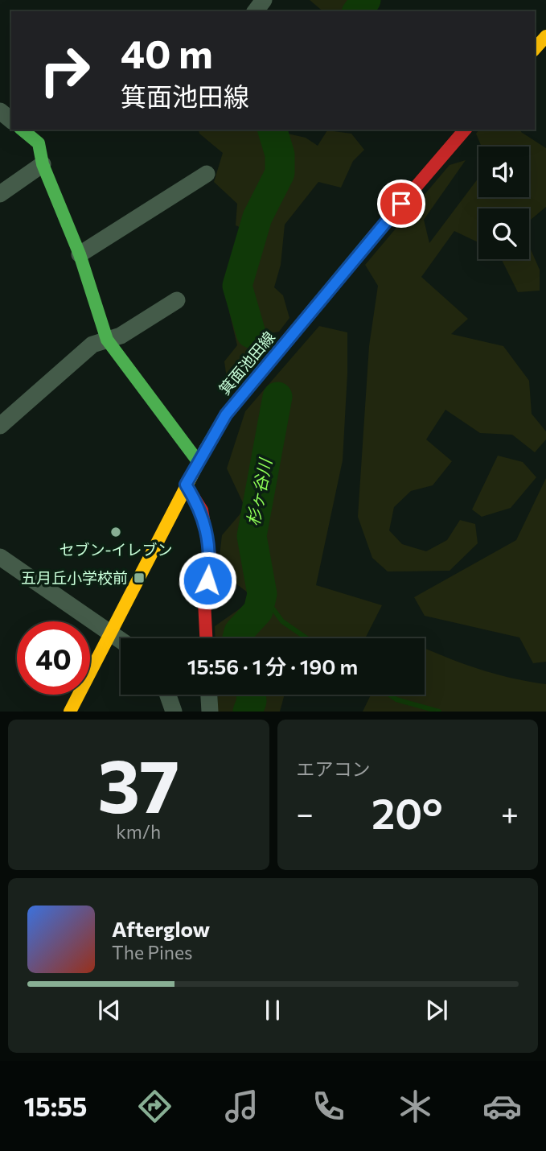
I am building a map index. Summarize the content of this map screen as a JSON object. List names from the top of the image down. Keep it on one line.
{"streets":{"main road":["箕面池田線"]},"water":["杉ヶ谷川"],"places":{"other":["セブン-イレブン"],"transit":["五月丘小学校前"]},"page":{"turn":["40 m","箕面池田線"],"limit":"40","trip":"15:56 · 1 分 · 190 m","tile":[["37","km/h"],"エアコン"],"heat":["−","20°","+"],"song":["Afterglow","The Pines"],"tabs":"15:55"}}
